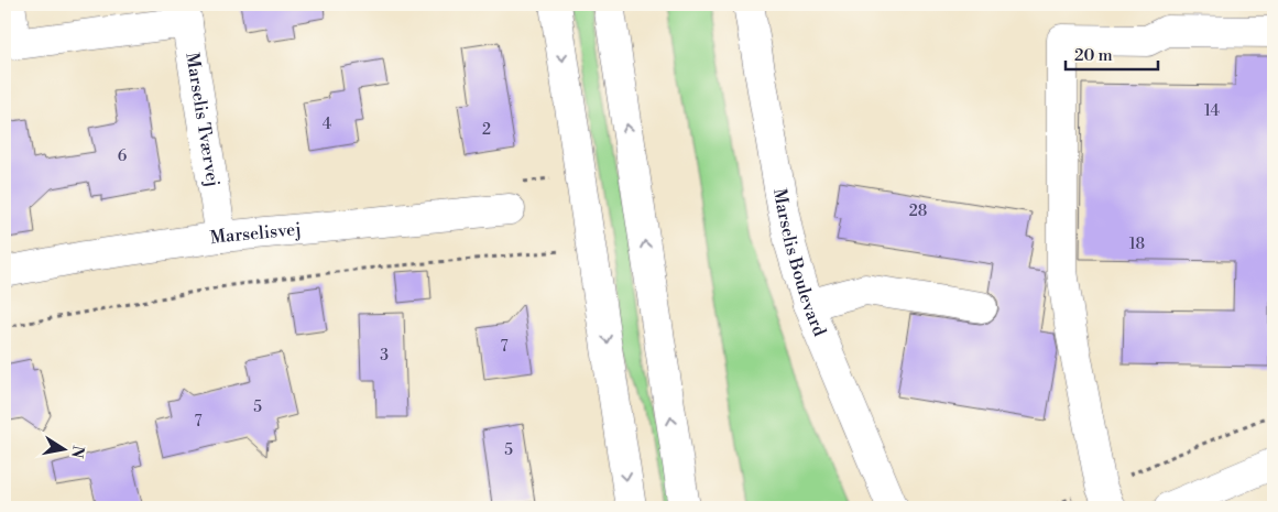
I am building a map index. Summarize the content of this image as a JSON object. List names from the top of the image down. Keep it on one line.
{"streets":{"street":["Marselis Tværvej","Marselisvej","Marselis Boulevard"]},"crossings":[["Marselis Tværvej","Marselisvej"]],"house_numbers":["14","4","2","6","28","18","7","3","5","7","5"],"scale_bar":"20 m","north":"right"}
